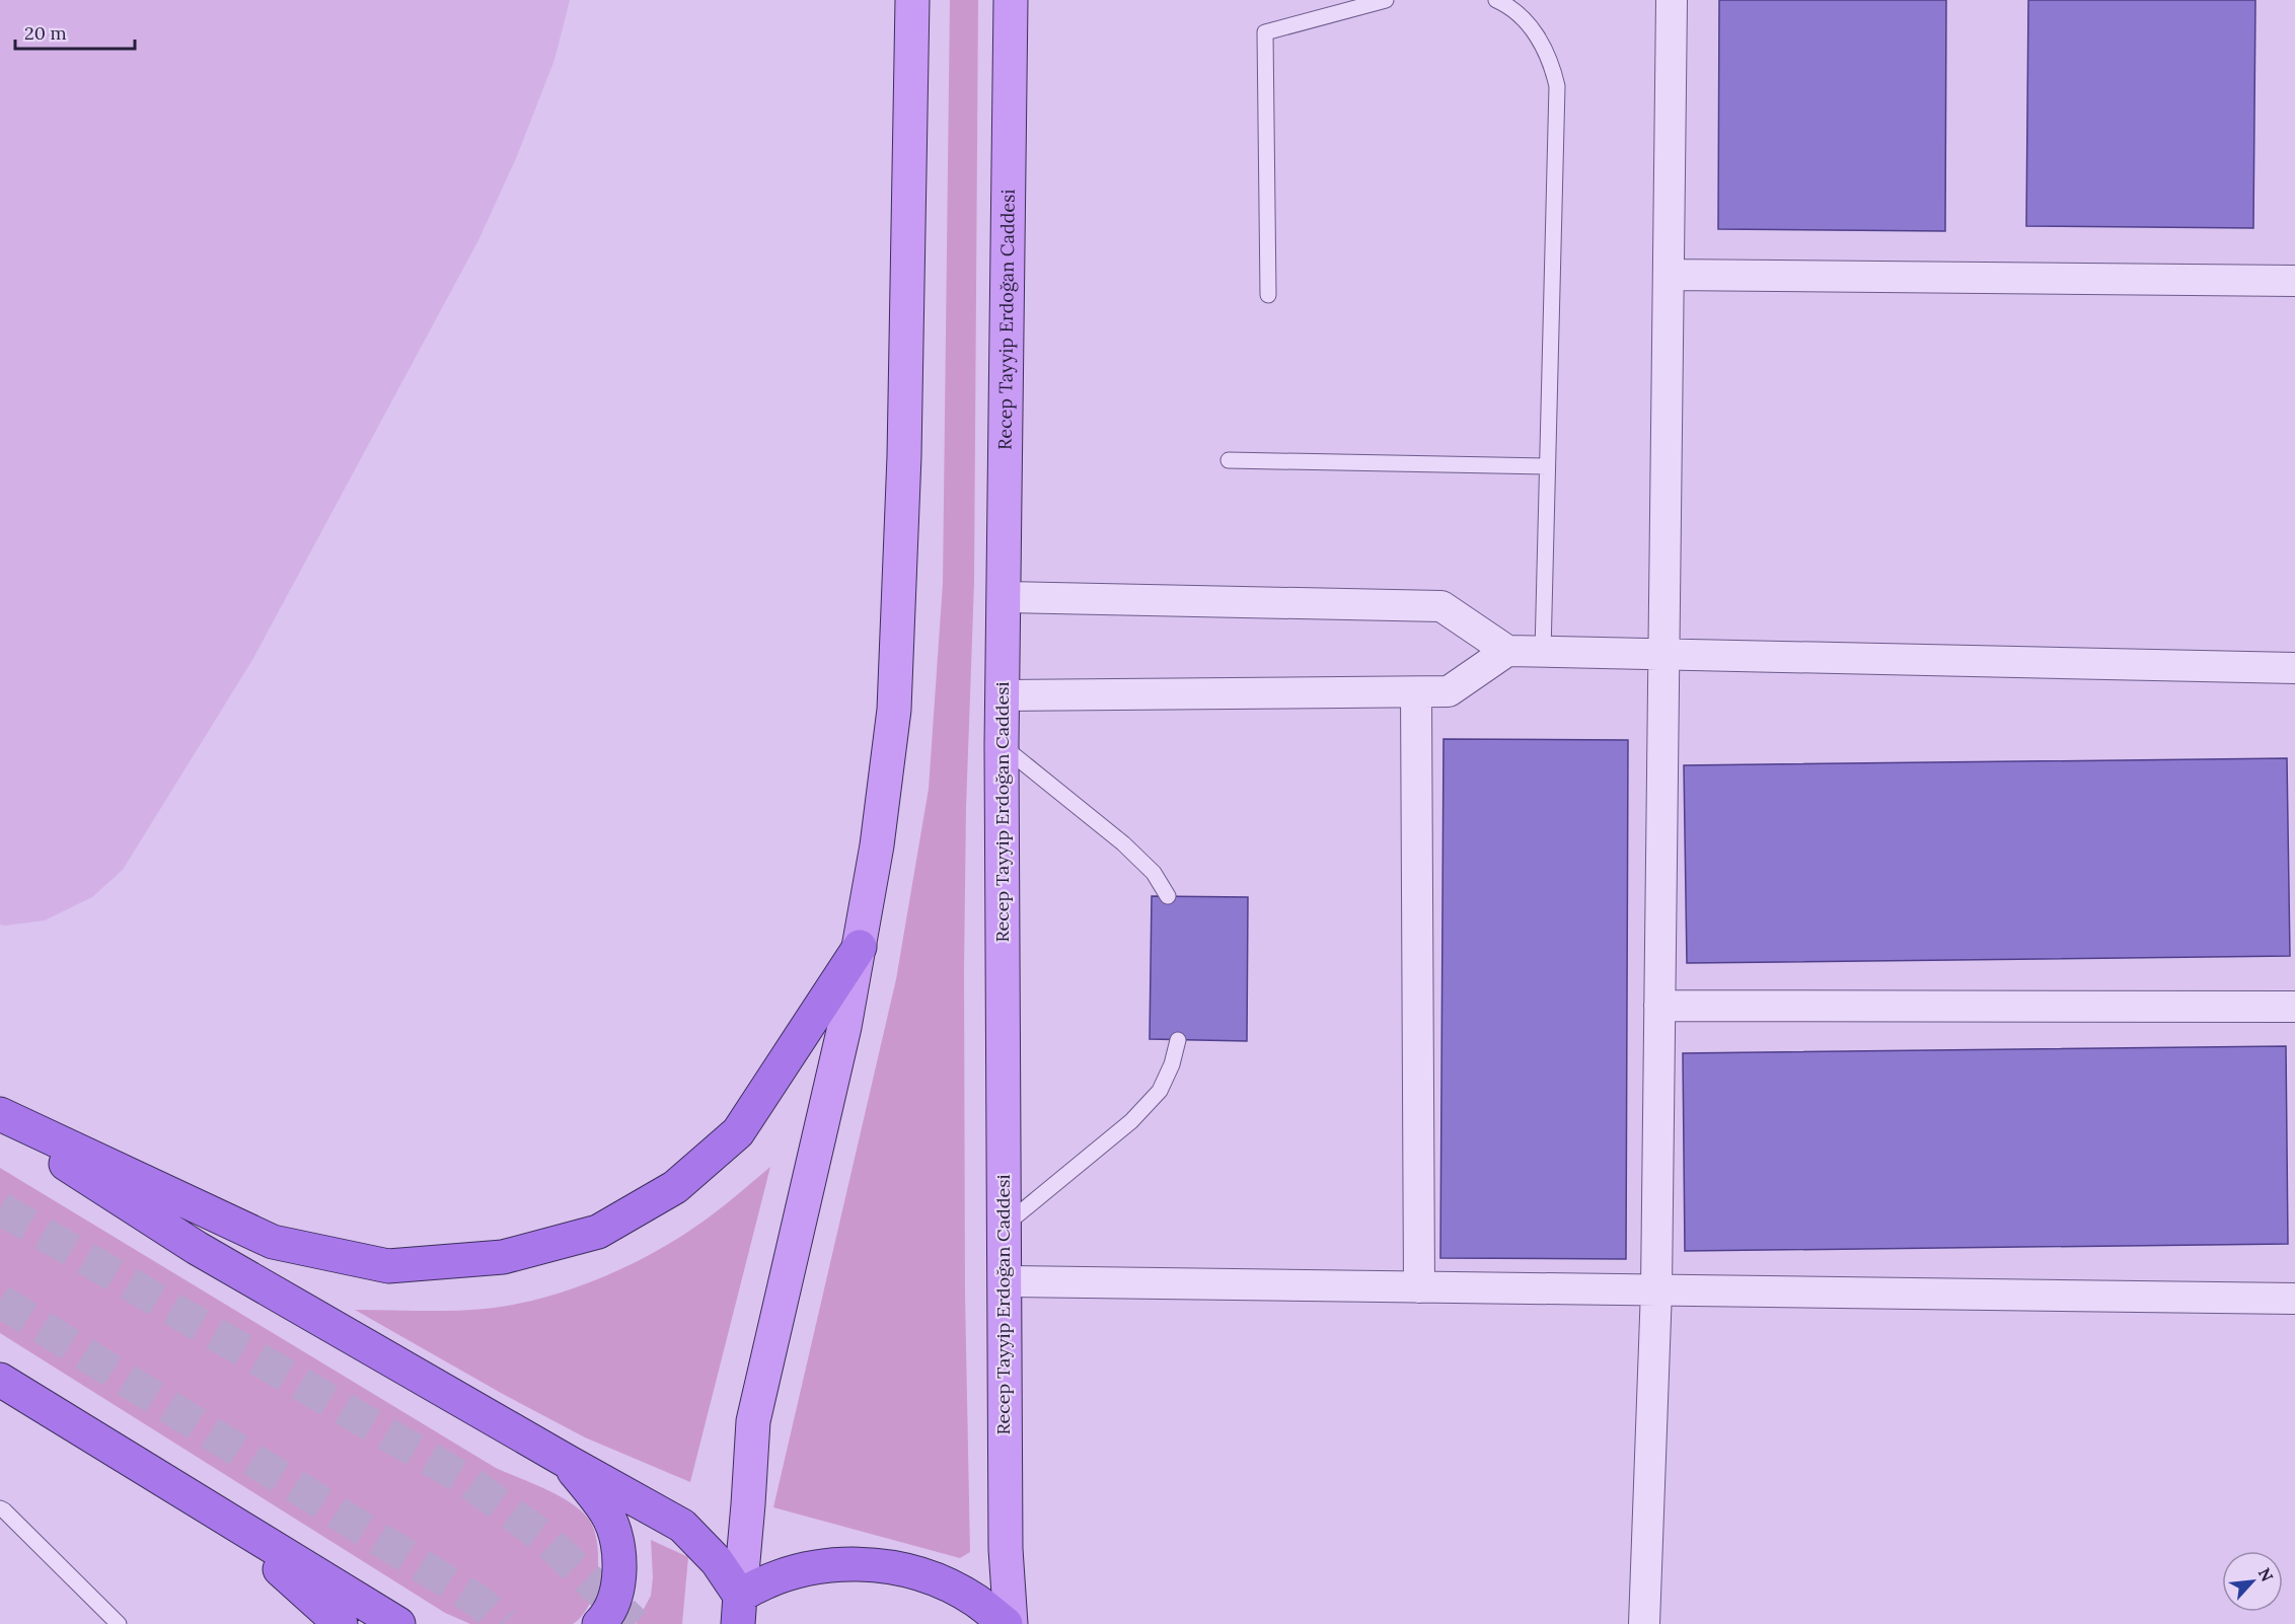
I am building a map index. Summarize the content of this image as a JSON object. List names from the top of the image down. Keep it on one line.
{"streets":{"main road":["Recep Tayyip Erdoğan Caddesi"]},"scale_bar":"20 m","north":"top right"}
